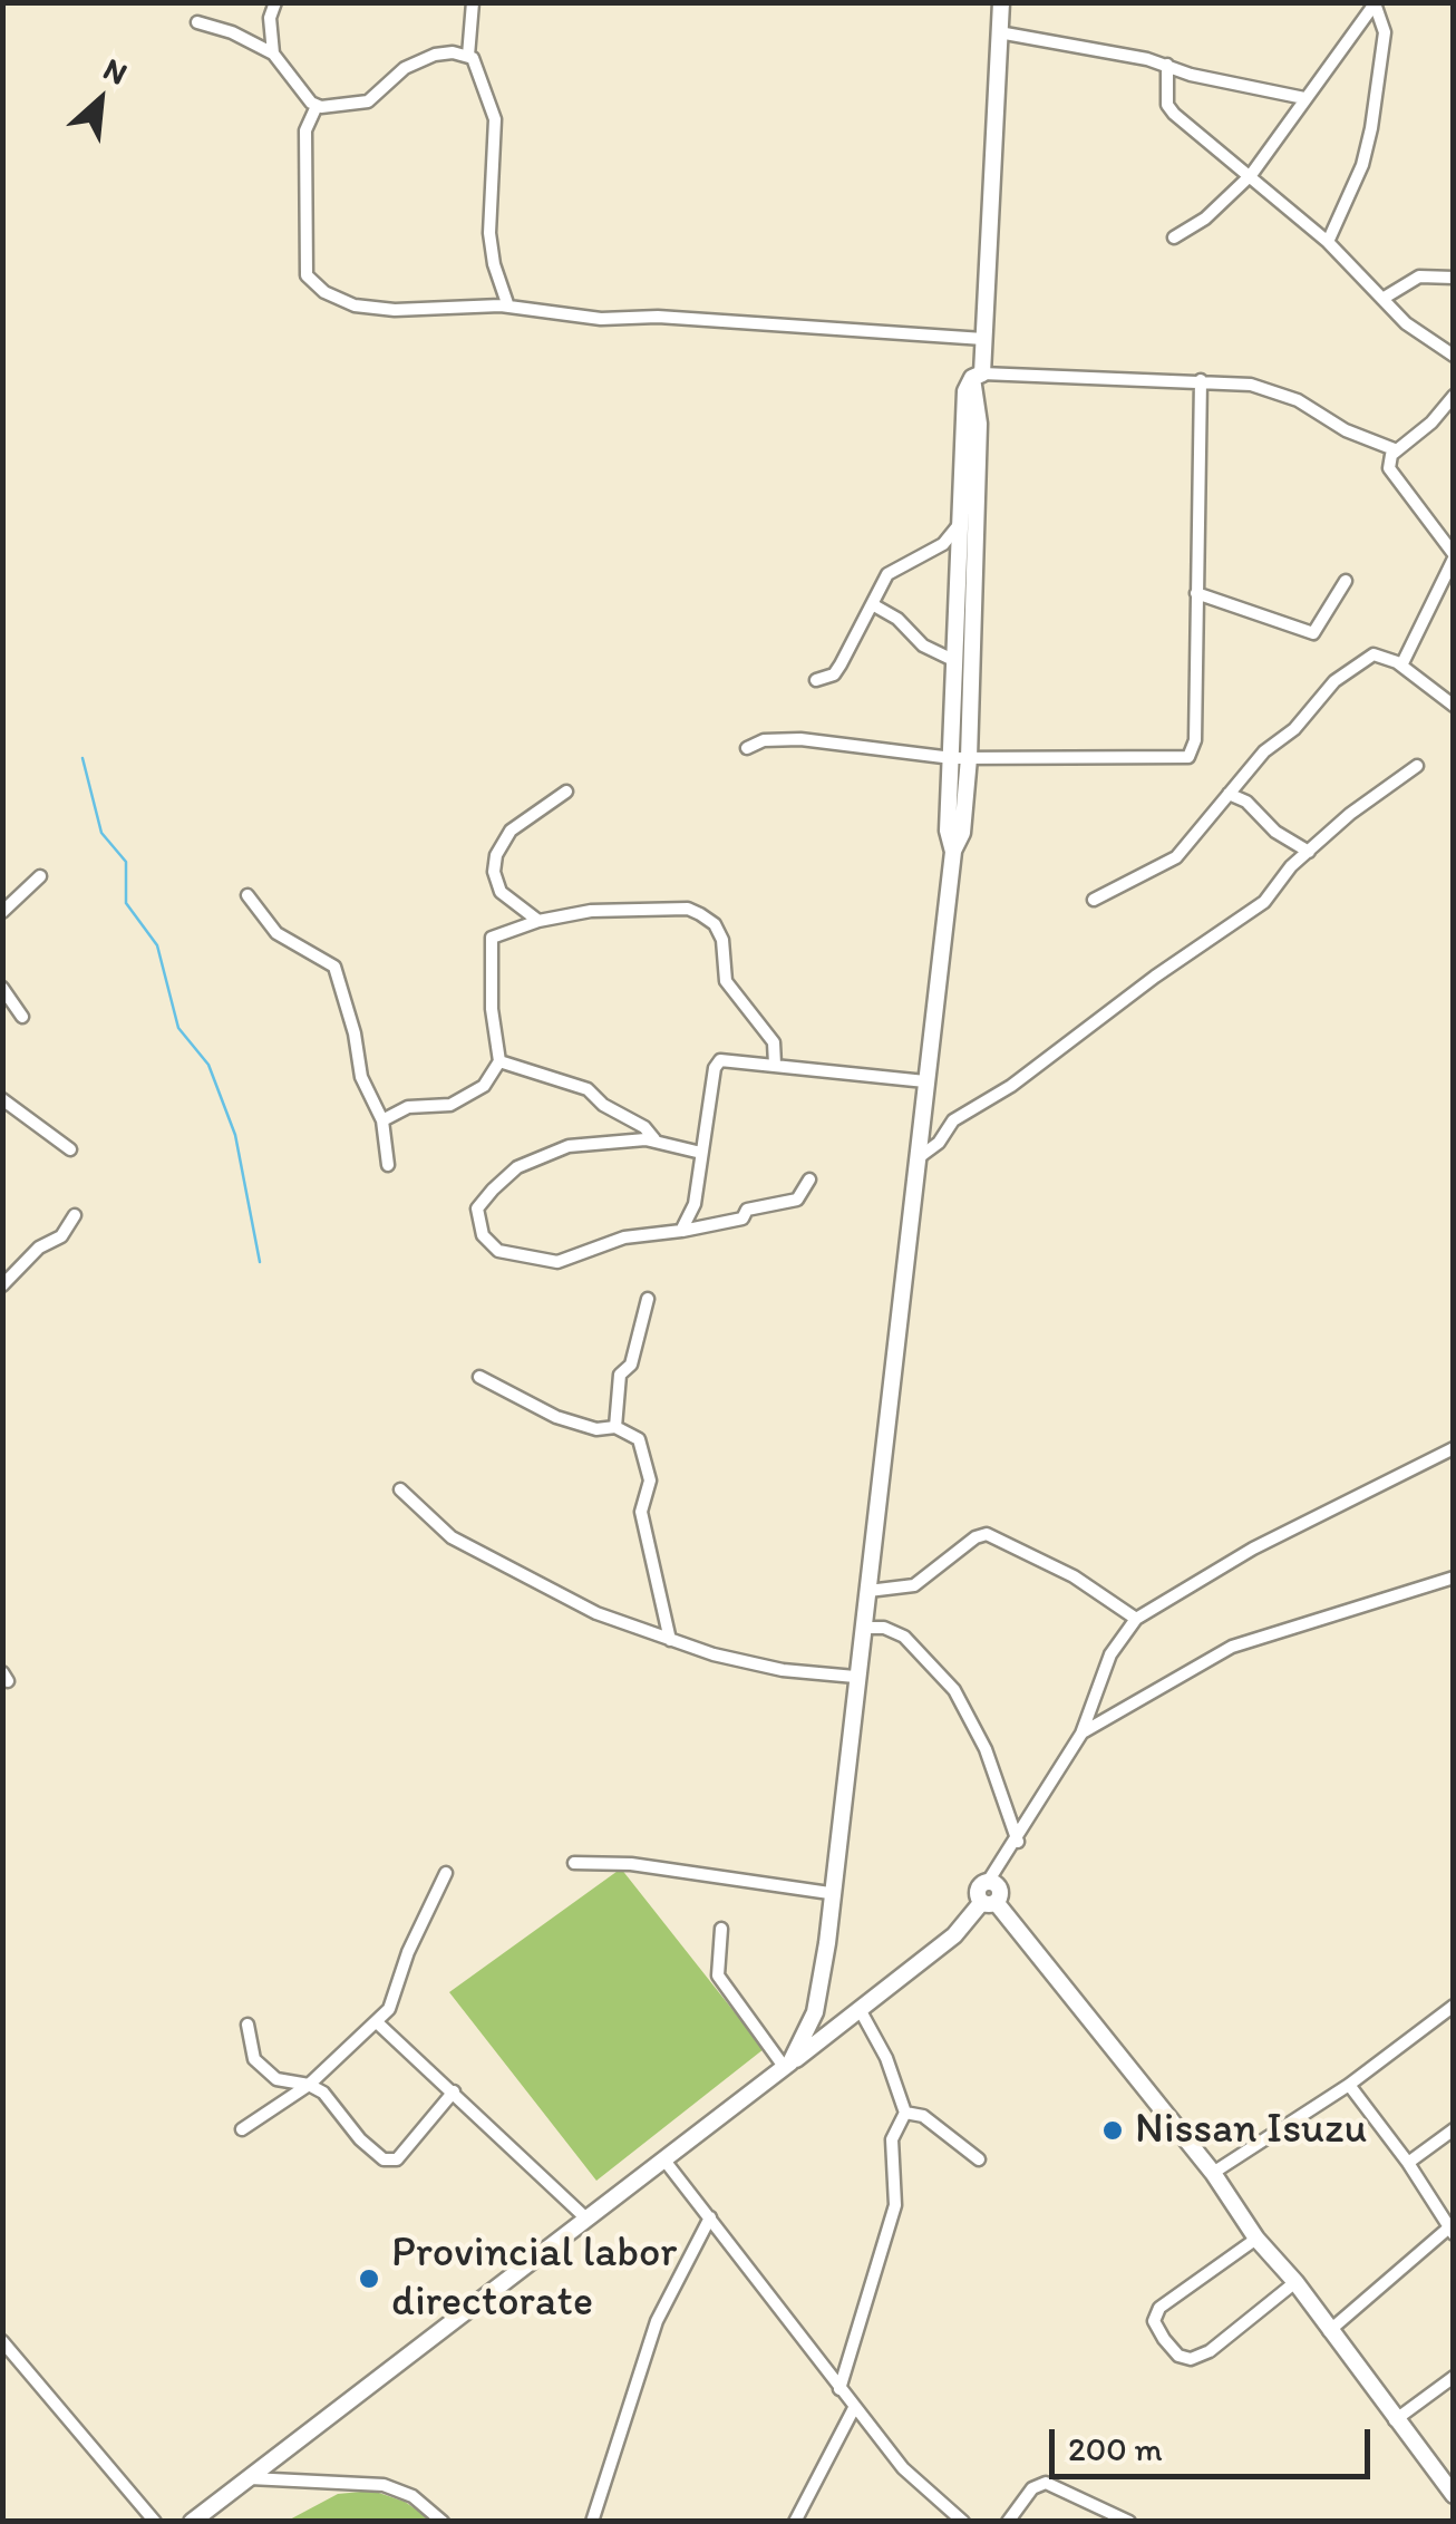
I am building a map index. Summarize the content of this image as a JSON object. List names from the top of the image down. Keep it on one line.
{"places":["Nissan Isuzu","Provincial labor directorate"],"scale_bar":"200 m","north":"top right"}
